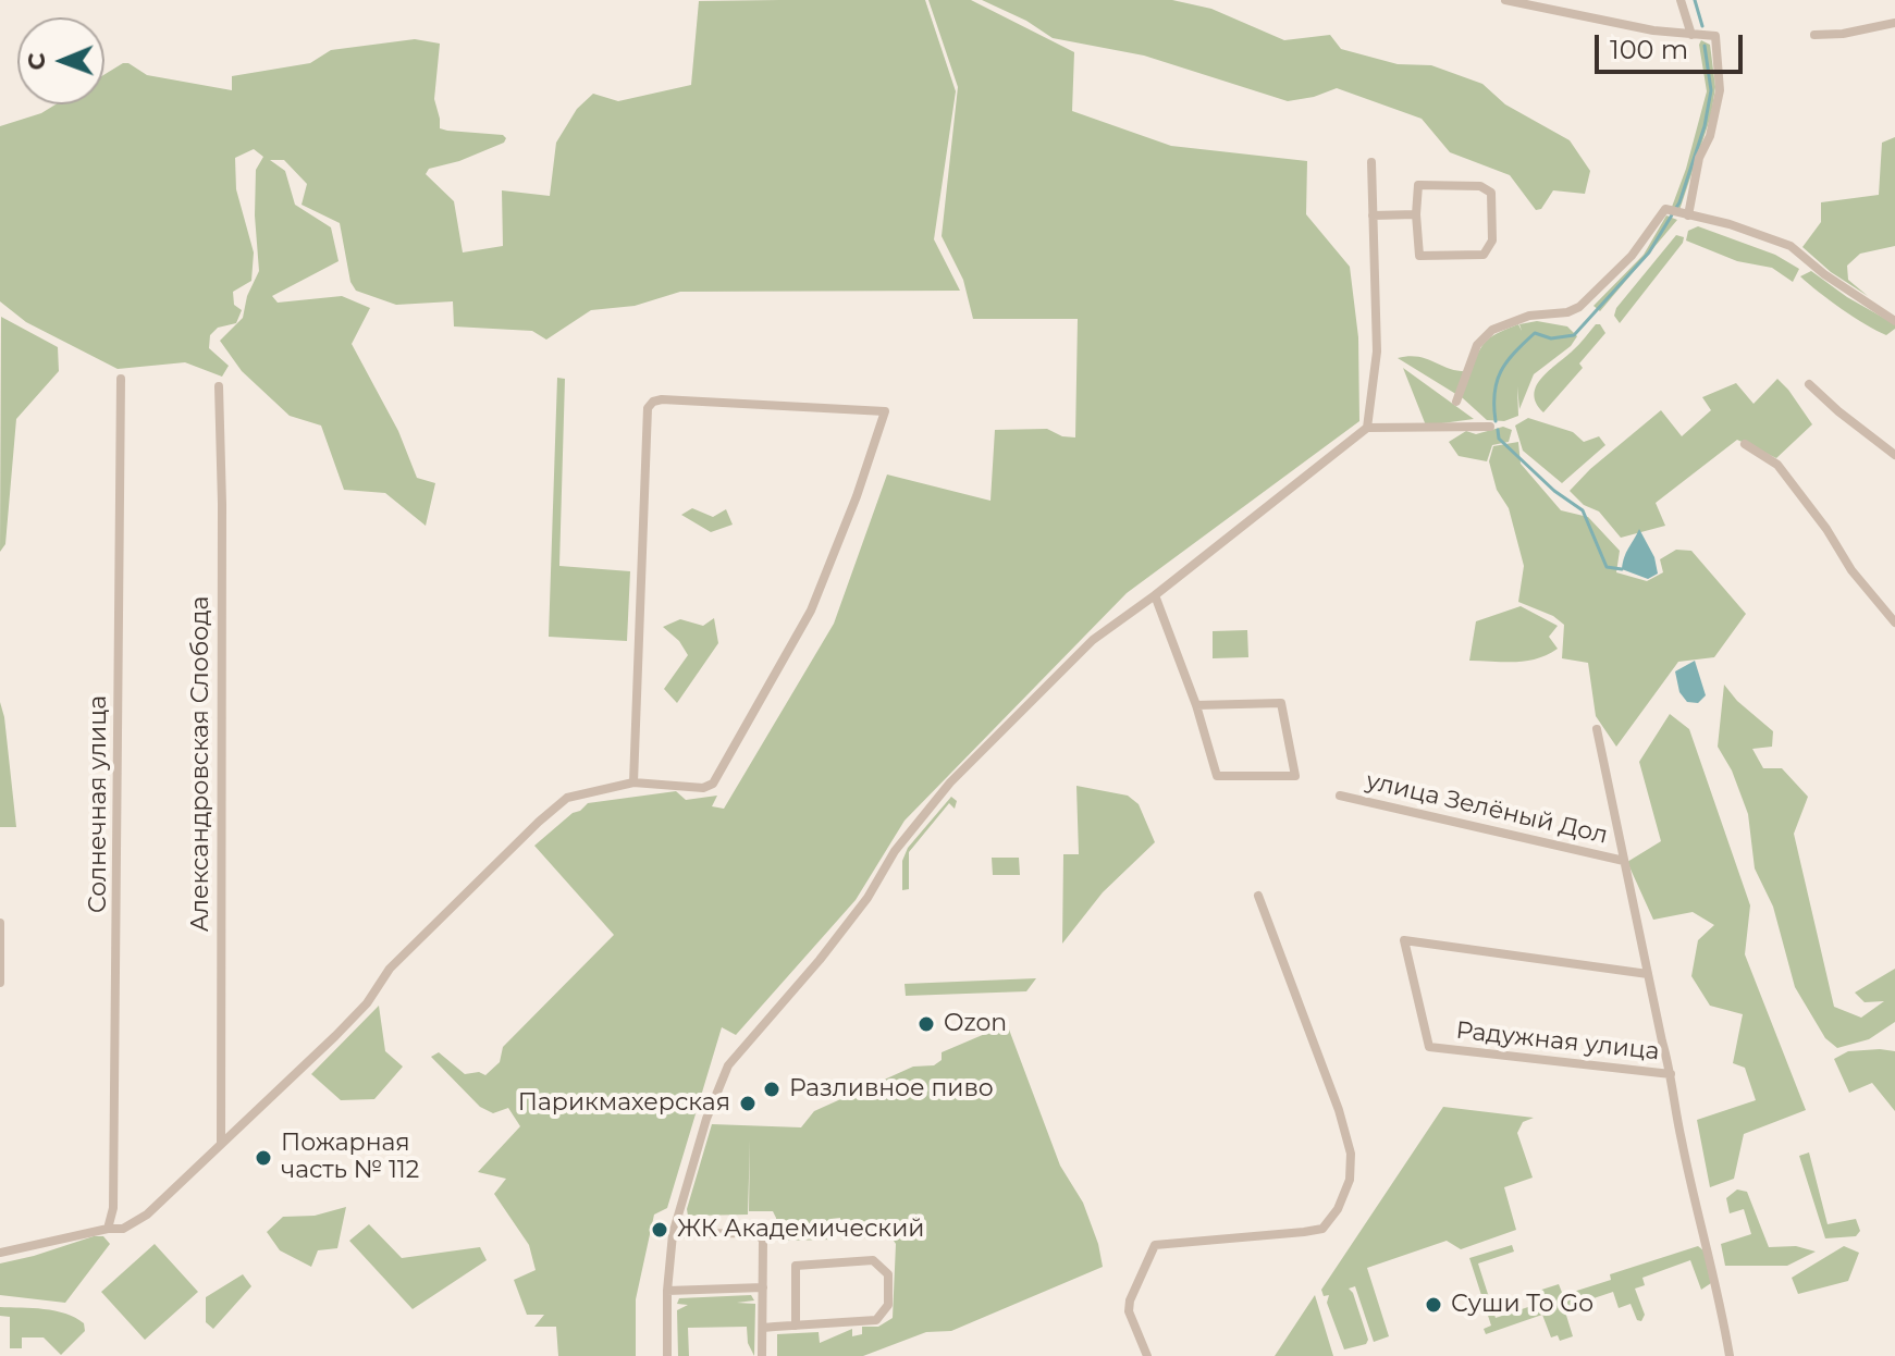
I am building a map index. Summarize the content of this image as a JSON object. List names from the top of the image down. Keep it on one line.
{"streets":{"street":["Александровская Слобода","Солнечная улица","улица Зелёный Дол","Радужная улица"]},"places":["Ozon","Разливное пиво","Парикмахерская","Пожарная часть № 112","ЖК Академический","Суши To Go"],"scale_bar":"100 m","north":"left"}
